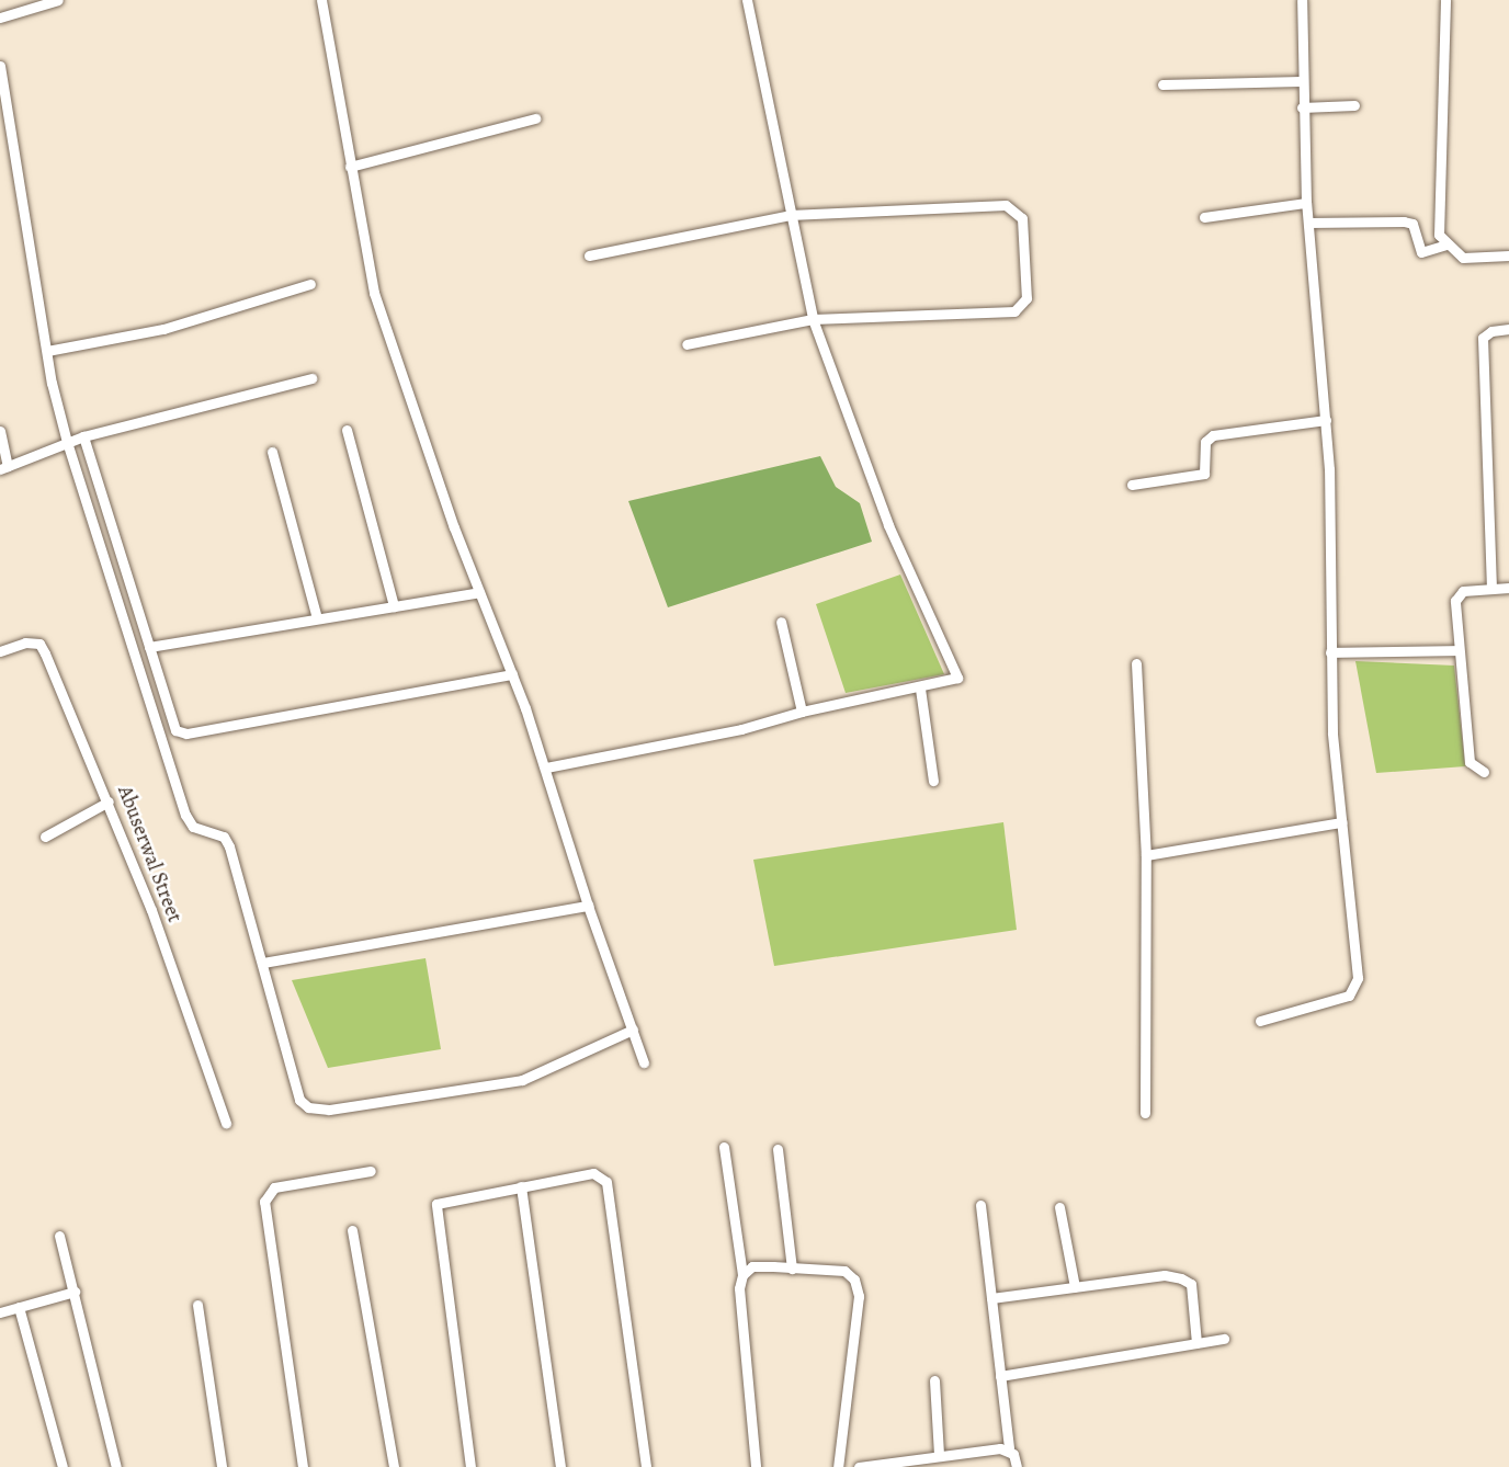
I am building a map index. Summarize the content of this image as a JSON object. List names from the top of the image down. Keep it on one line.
{"streets":{"street":["Abuserwal Street"]}}
